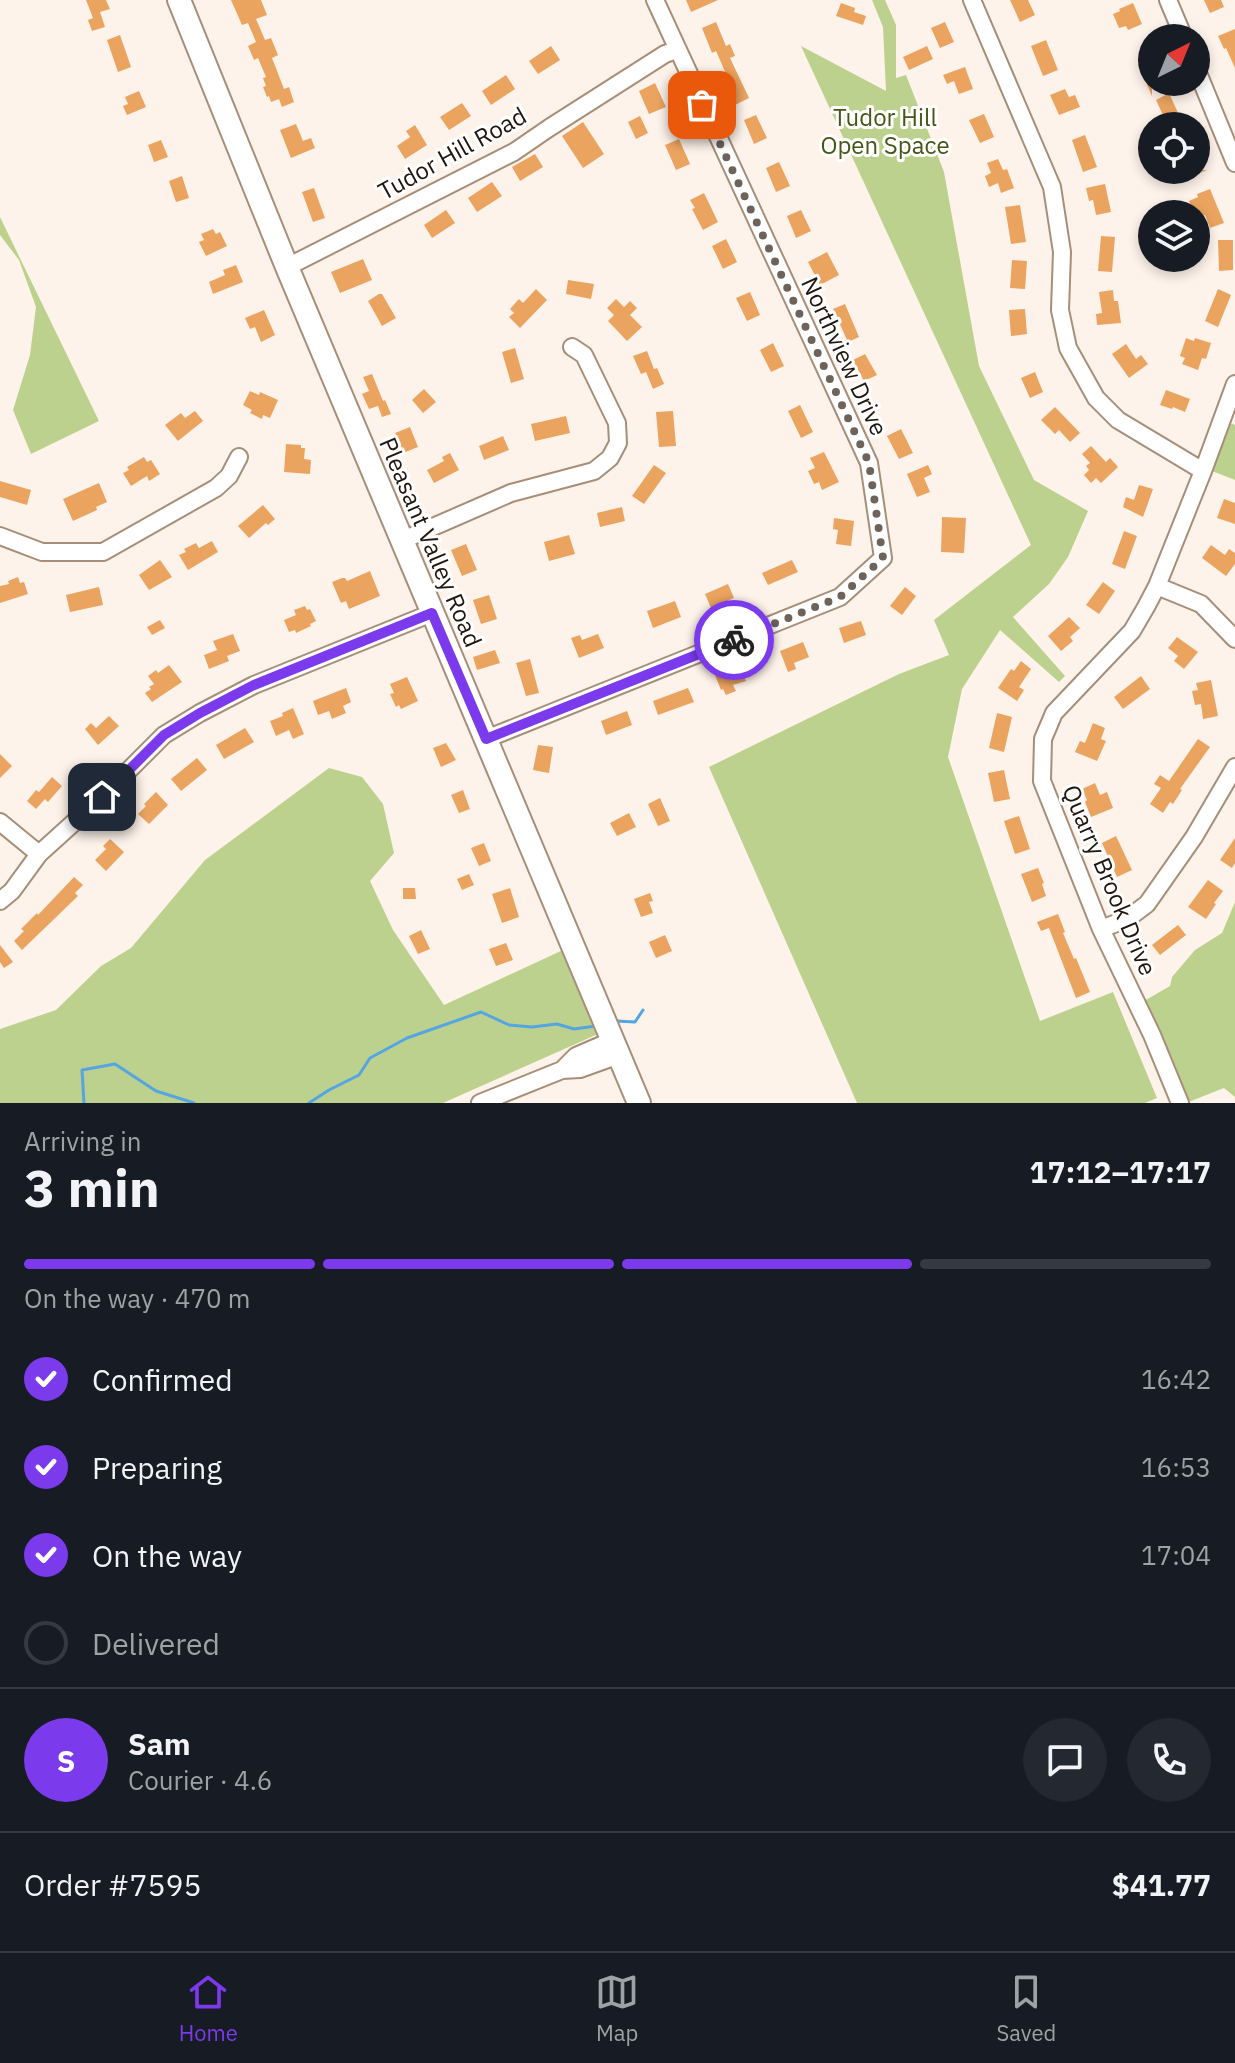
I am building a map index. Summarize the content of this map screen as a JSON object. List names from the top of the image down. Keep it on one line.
{"streets":{"main road":["Pleasant Valley Road"],"street":["Tudor Hill Road","Northview Drive","Quarry Brook Drive"]},"crossings":[["Tudor Hill Road","Northview Drive"],["Tudor Hill Road","Pleasant Valley Road"],["Northview Drive","Pleasant Valley Road"]],"parks":["Tudor Hill Open Space"],"north":"top right","page":{"heading":["3 min","Arriving in","17:12–17:17"],"panel":["Sam","Courier · 4.6","Order #7595","$41.77"],"bar":"On the way · 470 m","list":[["Confirmed","16:42"],["Preparing","16:53"],["On the way","17:04"],"Delivered"],"round":"S","tabs":["Home","Map","Saved"]}}
